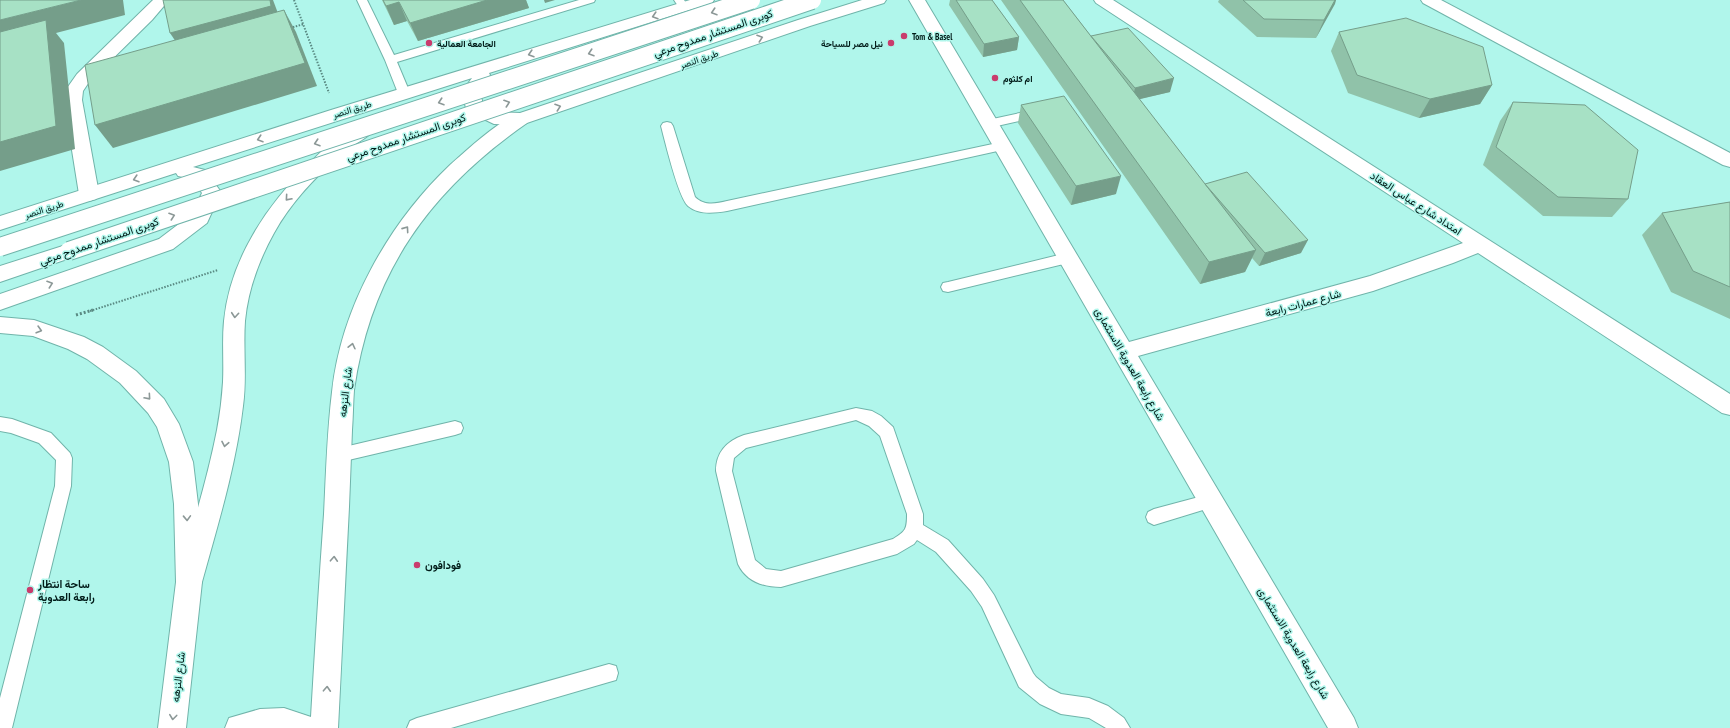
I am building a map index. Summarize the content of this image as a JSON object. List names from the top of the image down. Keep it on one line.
{"streets":{"main road":["كوبرى المستشار ممدوح مرعي","طريق النصر","امتداد شارع عباس العقاد","شارع عمارات رابعة","شارع رابعة العدوية الاستثمارى","شارع النزهه"]},"crossings":[["طريق النصر","شارع النزهه"],["امتداد شارع عباس العقاد","شارع عمارات رابعة"],["شارع عمارات رابعة","شارع رابعة العدوية الاستثمارى"]],"places":["Tom & Basel","الجامعة العمالية","نيل مصر للسياحة","ام كلثوم","فودافون","ساحة انتظار رابعة العدوية"]}
